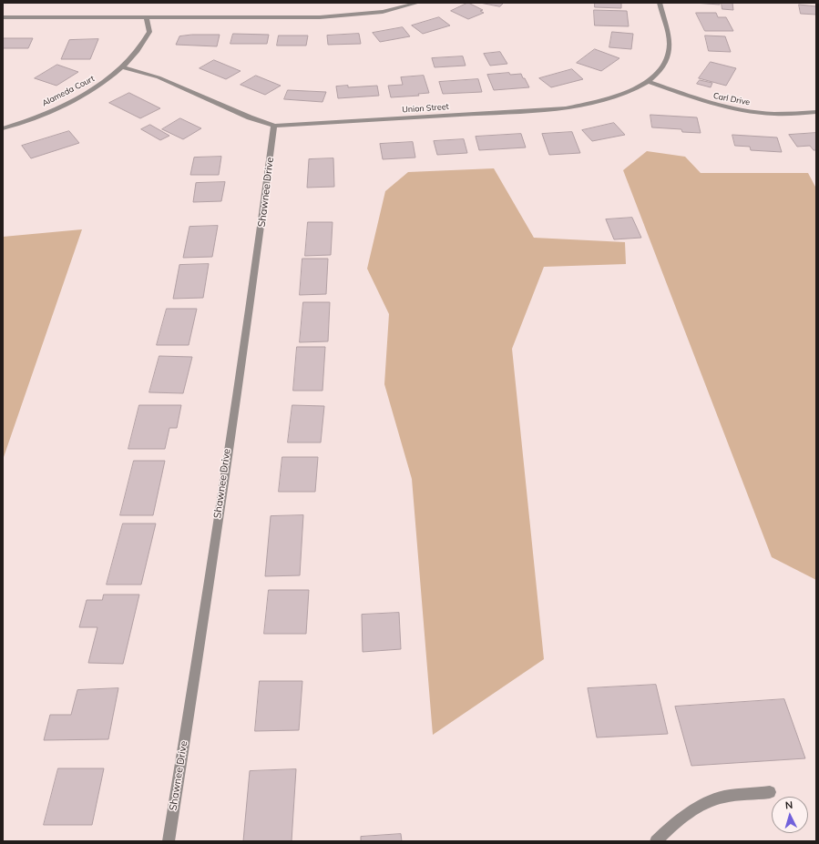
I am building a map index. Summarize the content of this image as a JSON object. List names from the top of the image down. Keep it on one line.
{"streets":{"street":["Alameda Court","Carl Drive","Union Street","Shawnee Drive"]},"crossings":[["Alameda Court","Union Street"],["Carl Drive","Union Street"],["Union Street","Shawnee Drive"]],"north":"top"}
